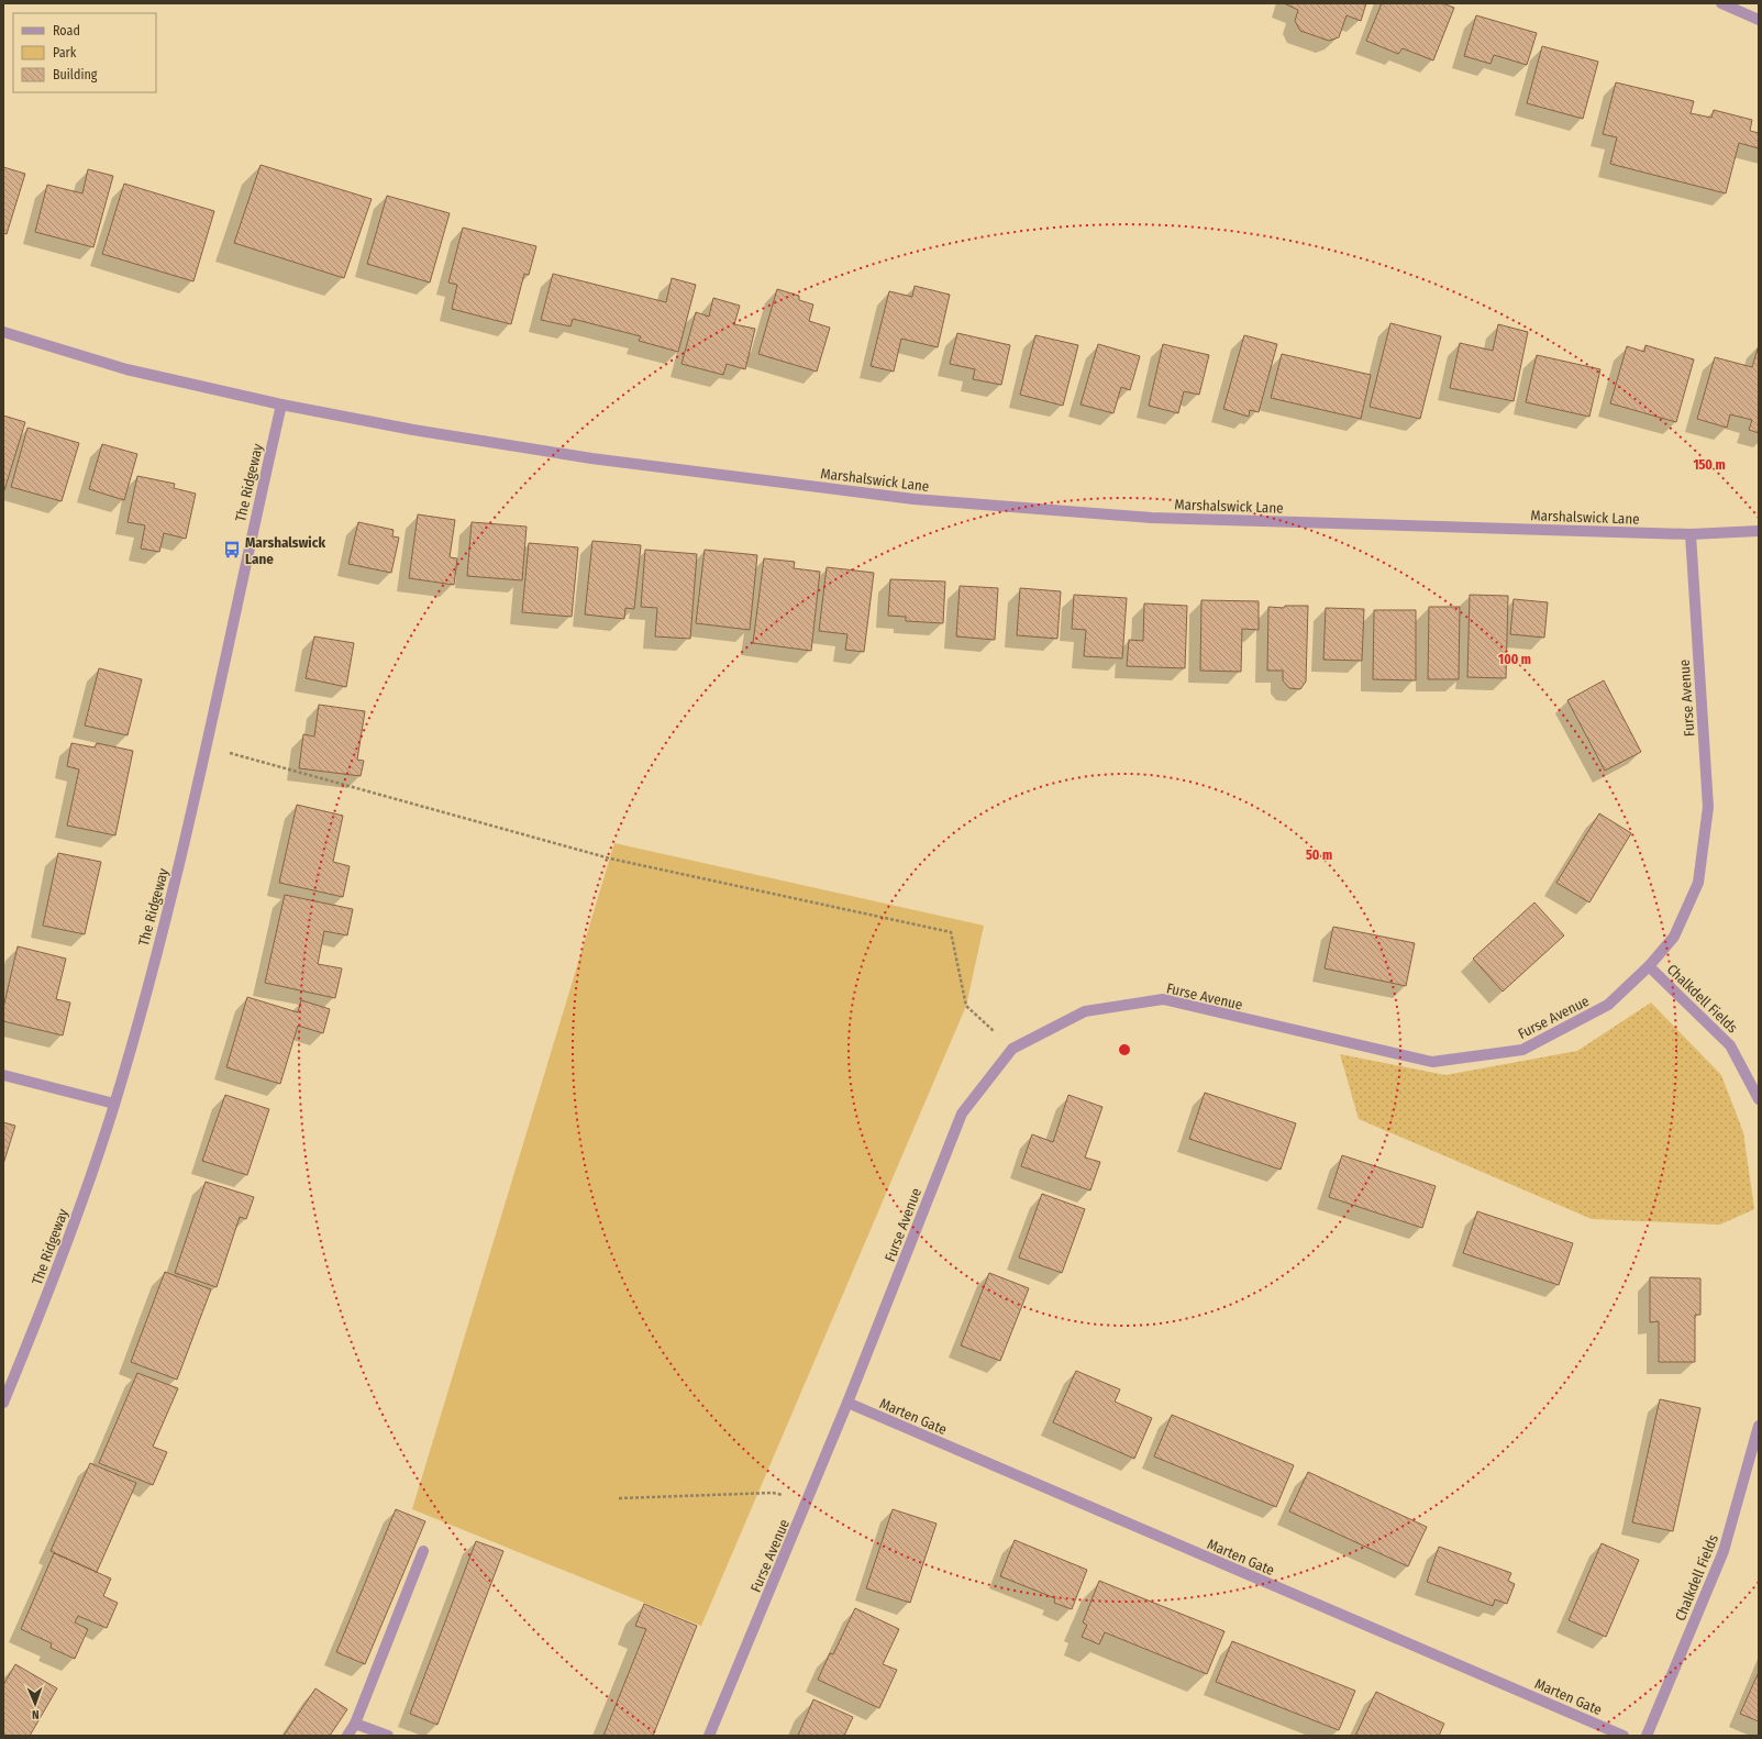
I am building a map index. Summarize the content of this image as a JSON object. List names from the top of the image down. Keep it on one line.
{"streets":{"street":["Marshalswick Lane","The Ridgeway","Furse Avenue","Chalkdell Fields","Marten Gate"]},"crossings":[["Marshalswick Lane","The Ridgeway"],["Marshalswick Lane","Furse Avenue"],["Furse Avenue","Chalkdell Fields"],["Furse Avenue","Marten Gate"]],"places":{"bus stop":["Marshalswick Lane"]},"legend":["Road","Park","Building"],"north":"bottom","rings":["150 m","100 m","50 m"]}
